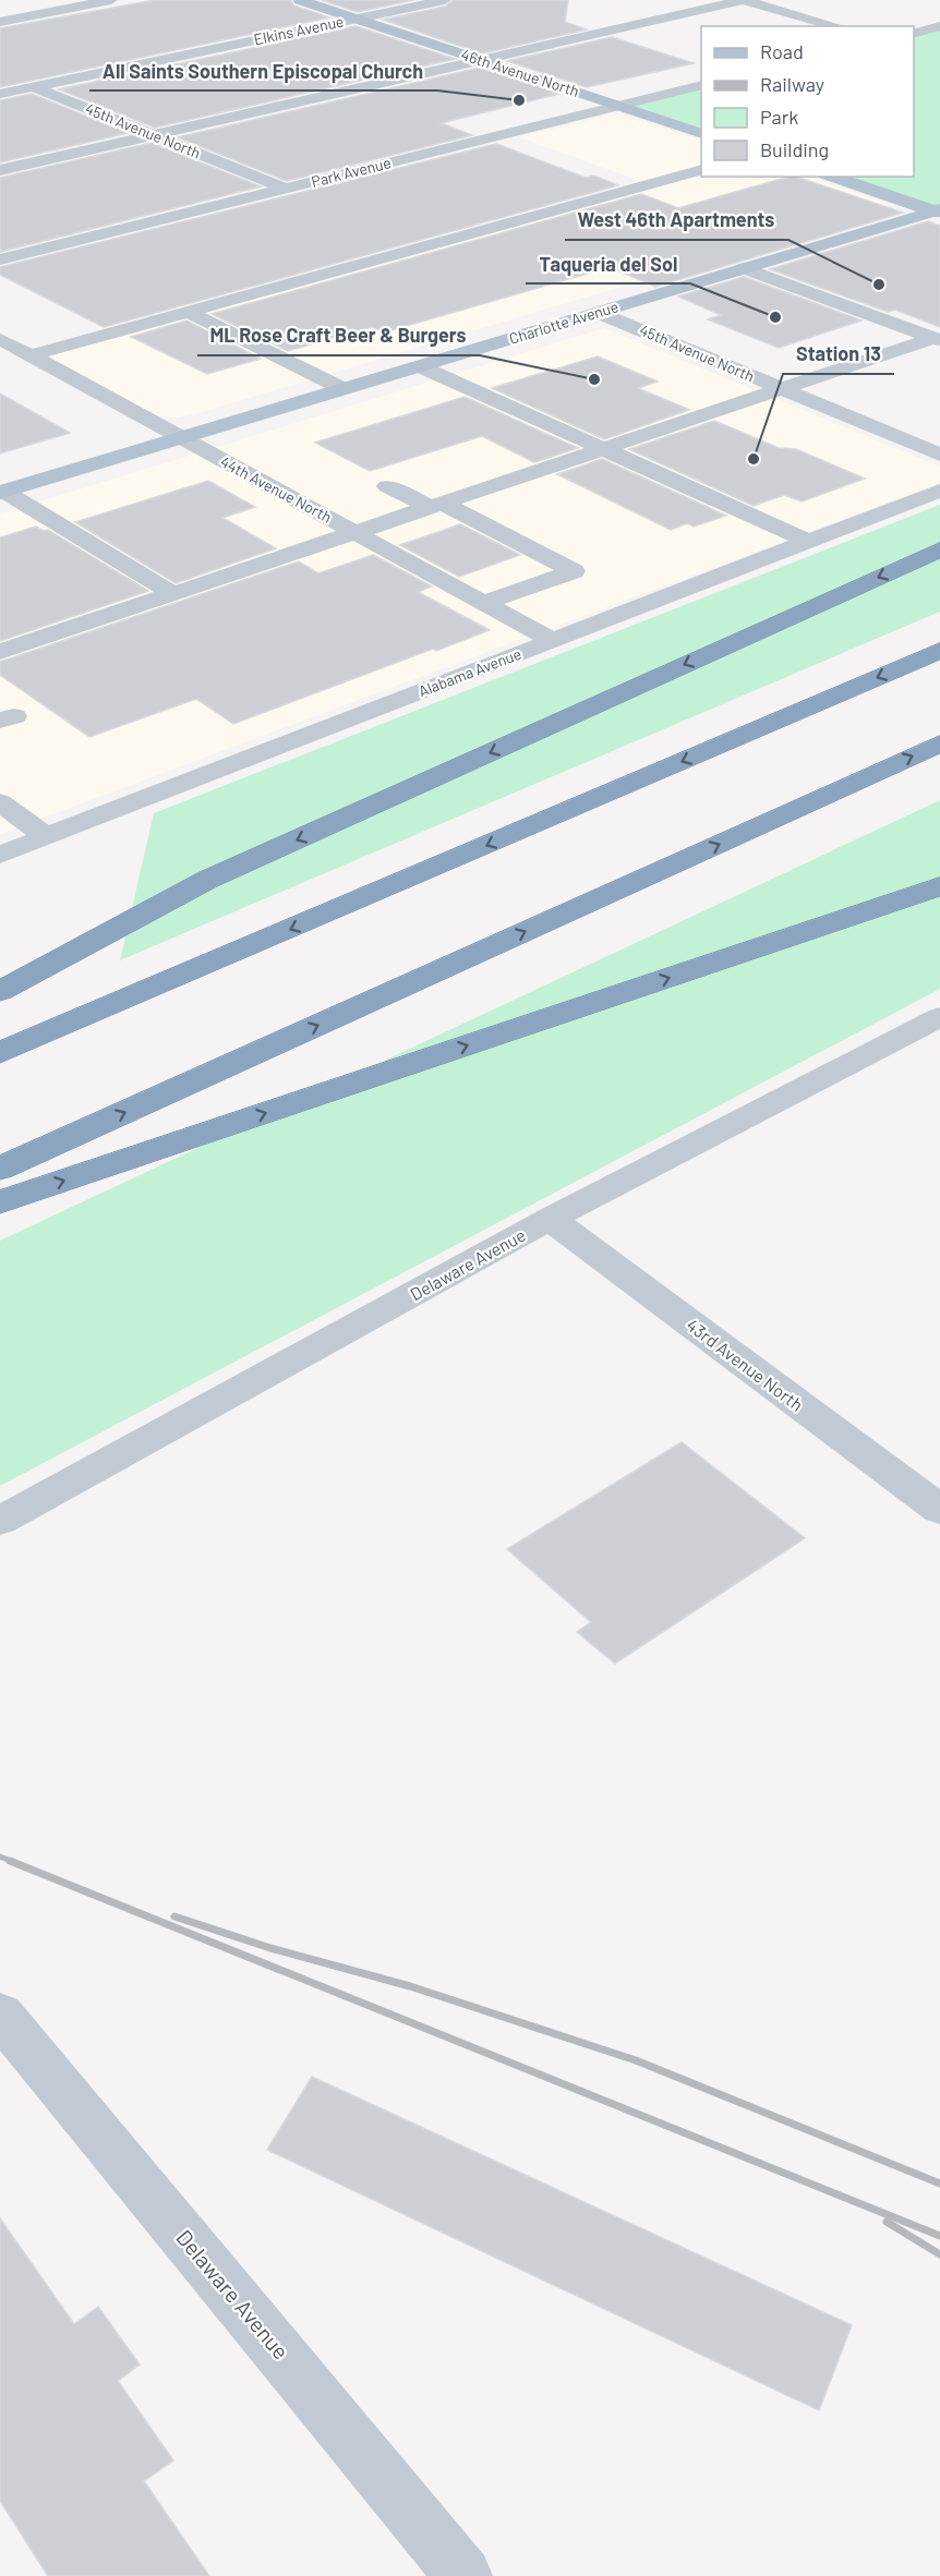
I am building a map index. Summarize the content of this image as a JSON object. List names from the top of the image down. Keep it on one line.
{"streets":{"main road":["46th Avenue North","Charlotte Avenue"],"street":["Elkins Avenue","45th Avenue North","Park Avenue","44th Avenue North","Alabama Avenue","Delaware Avenue","43rd Avenue North"]},"crossings":[["Elkins Avenue","46th Avenue North"],["Elkins Avenue","45th Avenue North"],["46th Avenue North","Park Avenue"],["45th Avenue North","Park Avenue"],["45th Avenue North","Charlotte Avenue"],["Charlotte Avenue","44th Avenue North"],["44th Avenue North","Alabama Avenue"],["Delaware Avenue","43rd Avenue North"]],"places":["All Saints Southern Episcopal Church","West 46th Apartments","Taqueria del Sol","ML Rose Craft Beer & Burgers","Station 13"],"legend":["Road","Railway","Park","Building"]}
